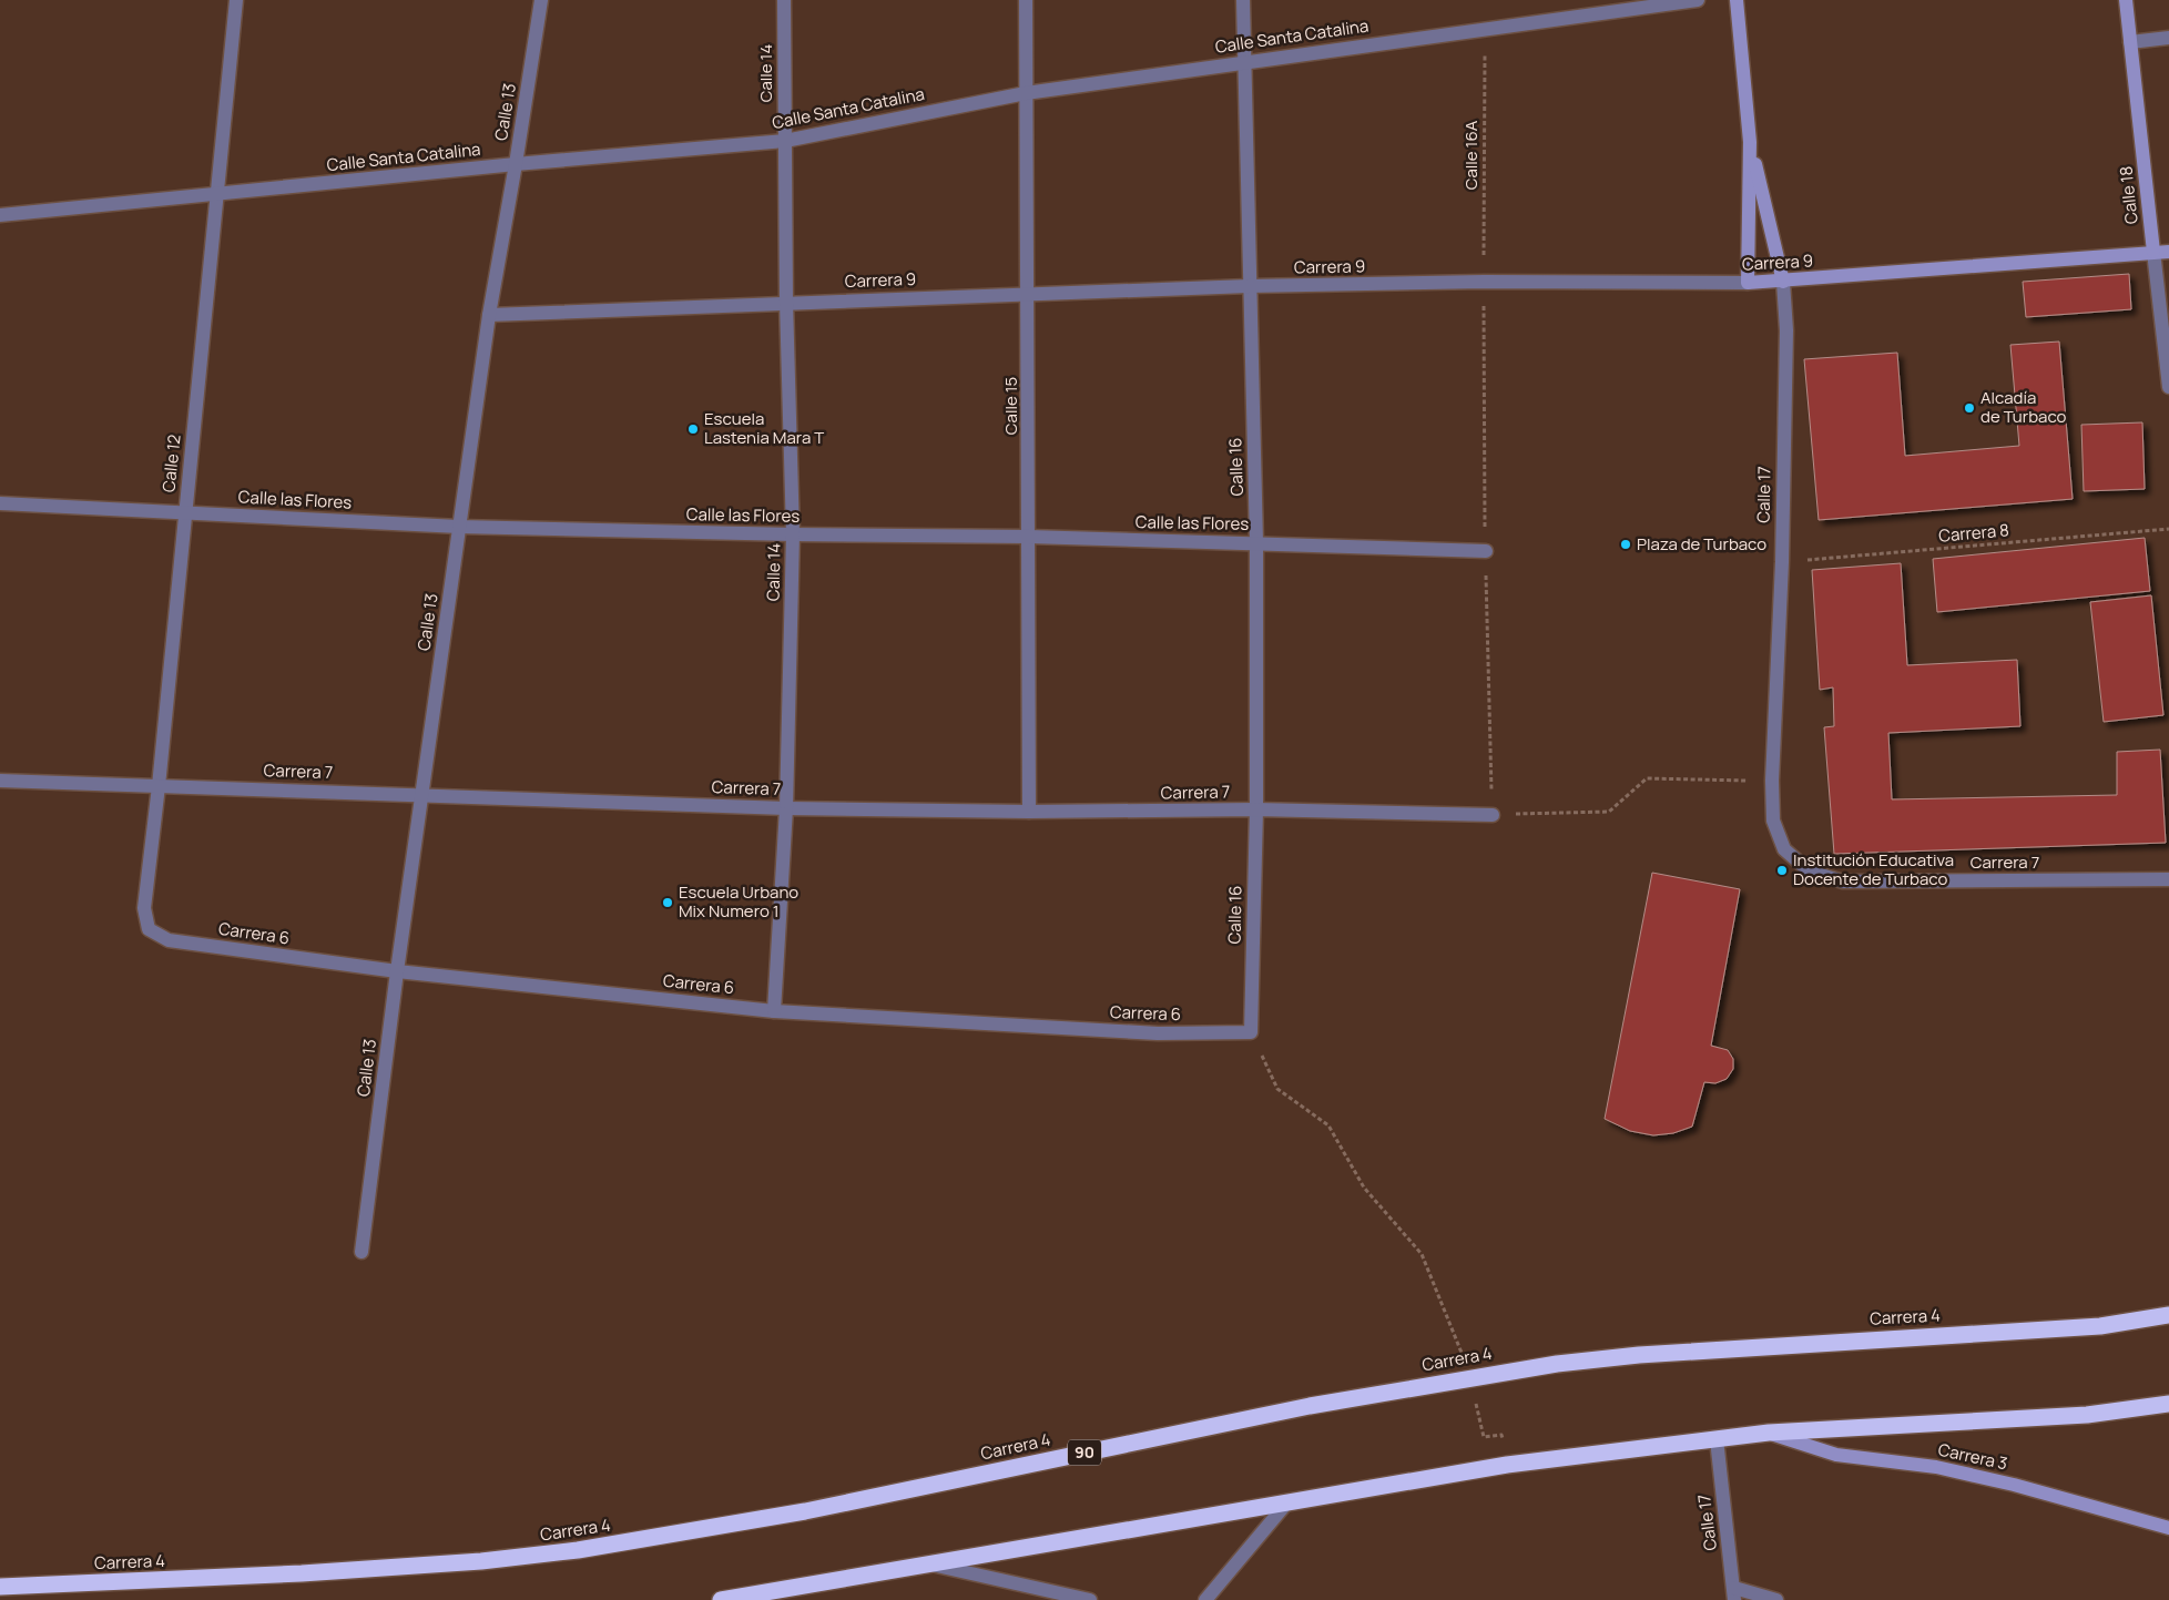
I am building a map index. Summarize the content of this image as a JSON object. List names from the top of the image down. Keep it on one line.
{"streets":{"highway":["Carrera 4","90"],"street":["Calle Santa Catalina","Calle 14","Calle 13","Calle 18","Carrera 9","Calle 15","Calle 12","Calle 16","Calle 17","Calle las Flores","Carrera 7","Carrera 6","Carrera 3"],"path":["Calle 16A","Carrera 8"]},"crossings":[["Calle Santa Catalina","Calle 14"],["Calle Santa Catalina","Calle 13"],["Calle Santa Catalina","Calle 16A"],["Calle Santa Catalina","Calle 15"],["Calle Santa Catalina","Calle 12"],["Calle Santa Catalina","Calle 16"],["Calle 14","Carrera 9"],["Calle 14","Calle las Flores"],["Calle 14","Carrera 7"],["Calle 14","Carrera 6"],["Calle 13","Carrera 9"],["Calle 13","Calle las Flores"],["Calle 13","Carrera 7"],["Calle 13","Carrera 6"],["Calle 16A","Carrera 9"],["Calle 18","Carrera 9"],["Carrera 9","Calle 15"],["Carrera 9","Calle 16"],["Carrera 9","Calle 17"],["Calle 15","Calle las Flores"],["Calle 15","Carrera 7"],["Calle 12","Calle las Flores"],["Calle 12","Carrera 7"],["Calle 12","Carrera 6"],["Calle 16","Calle las Flores"],["Calle 16","Carrera 7"],["Calle 16","Carrera 6"],["Calle 17","Carrera 8"],["Calle 17","Carrera 7"]],"places":["Alcadía de Turbaco","Escuela Lastenia Mara T","Plaza de Turbaco","Institución Educativa Docente de Turbaco","Escuela Urbano Mix Numero 1"]}
